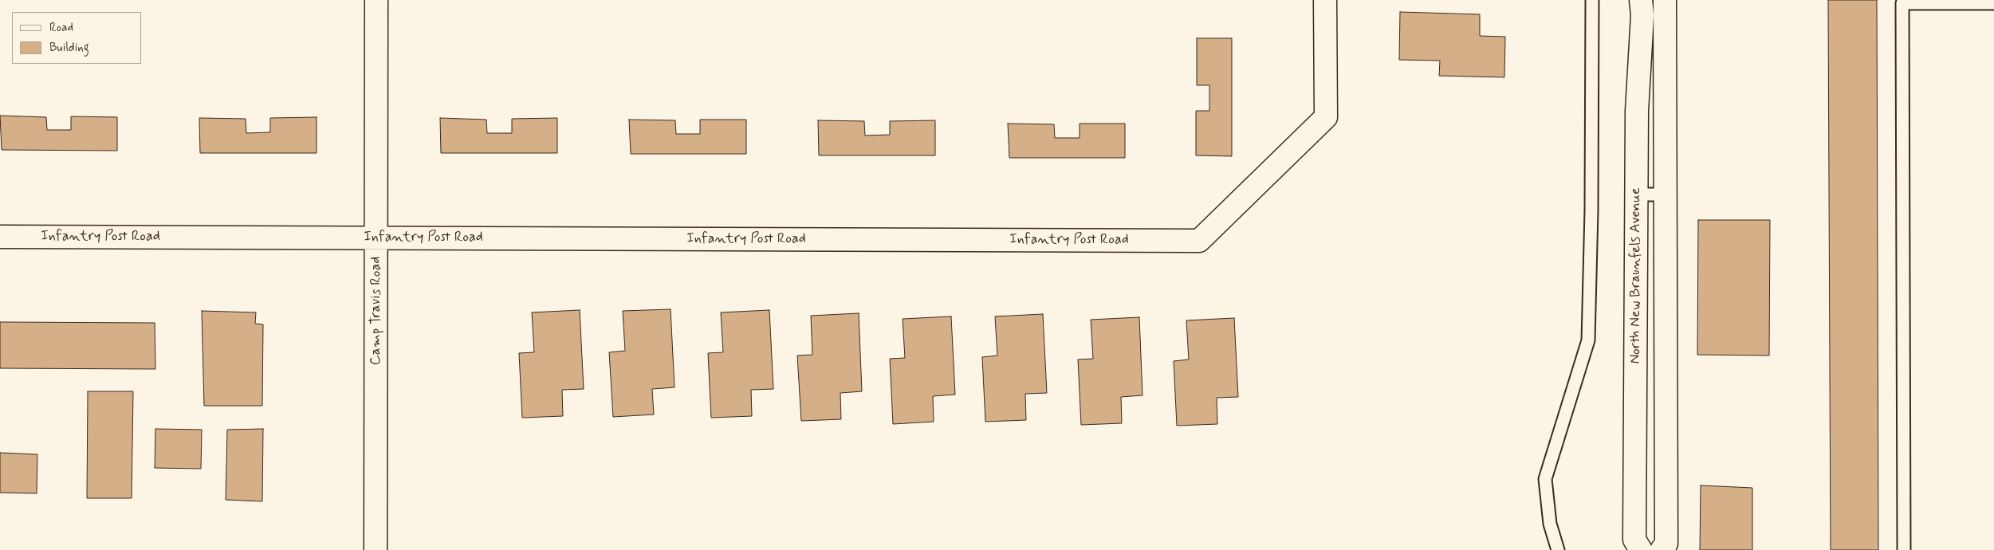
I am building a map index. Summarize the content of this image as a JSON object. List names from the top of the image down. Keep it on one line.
{"streets":{"street":["Infantry Post Road","North New Braunfels Avenue","Camp Travis Road"]},"crossings":[["Infantry Post Road","Camp Travis Road"]],"legend":["Road","Building"]}
